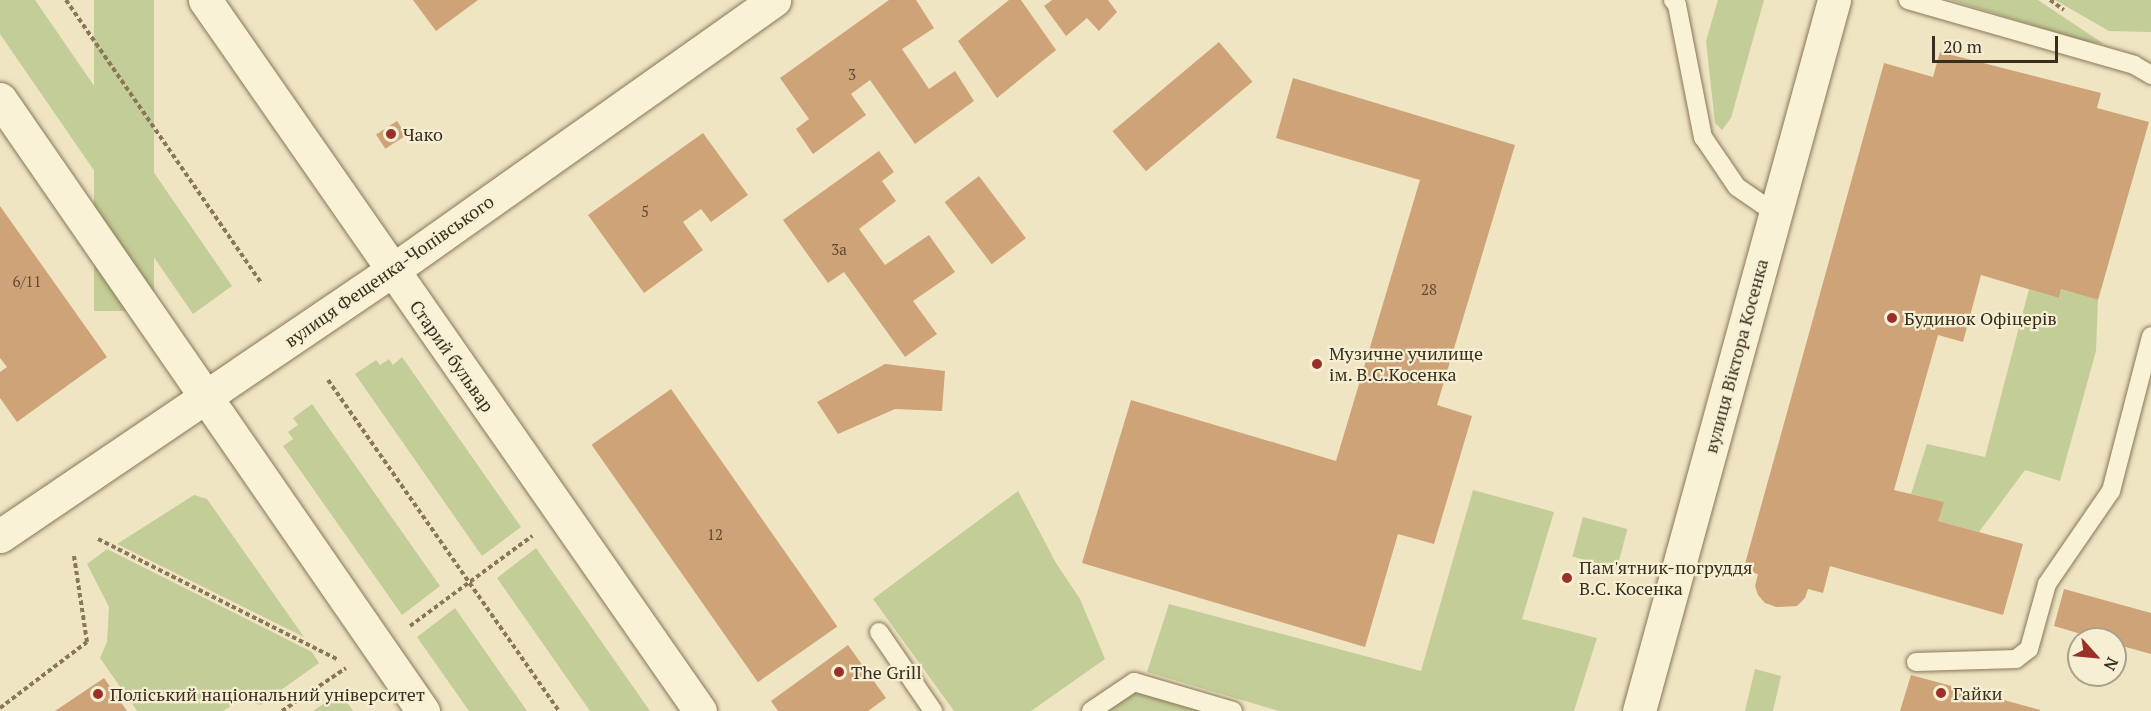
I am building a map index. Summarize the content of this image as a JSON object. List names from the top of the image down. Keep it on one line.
{"streets":{"street":["вулиця Фещенка-Чопівського","Старий бульвар","вулиця Віктора Косенка"]},"crossings":[["вулиця Фещенка-Чопівського","Старий бульвар"]],"places":["Чако","Будинок Офіцерів","Музичне училище ім. В.С.Косенка","Пам'ятник-погруддя В.С. Косенка","The Grill","Гайки","Поліський національний університет"],"house_numbers":["3","5","3а","6/11","28","12"],"scale_bar":"20 m","north":"bottom right"}
